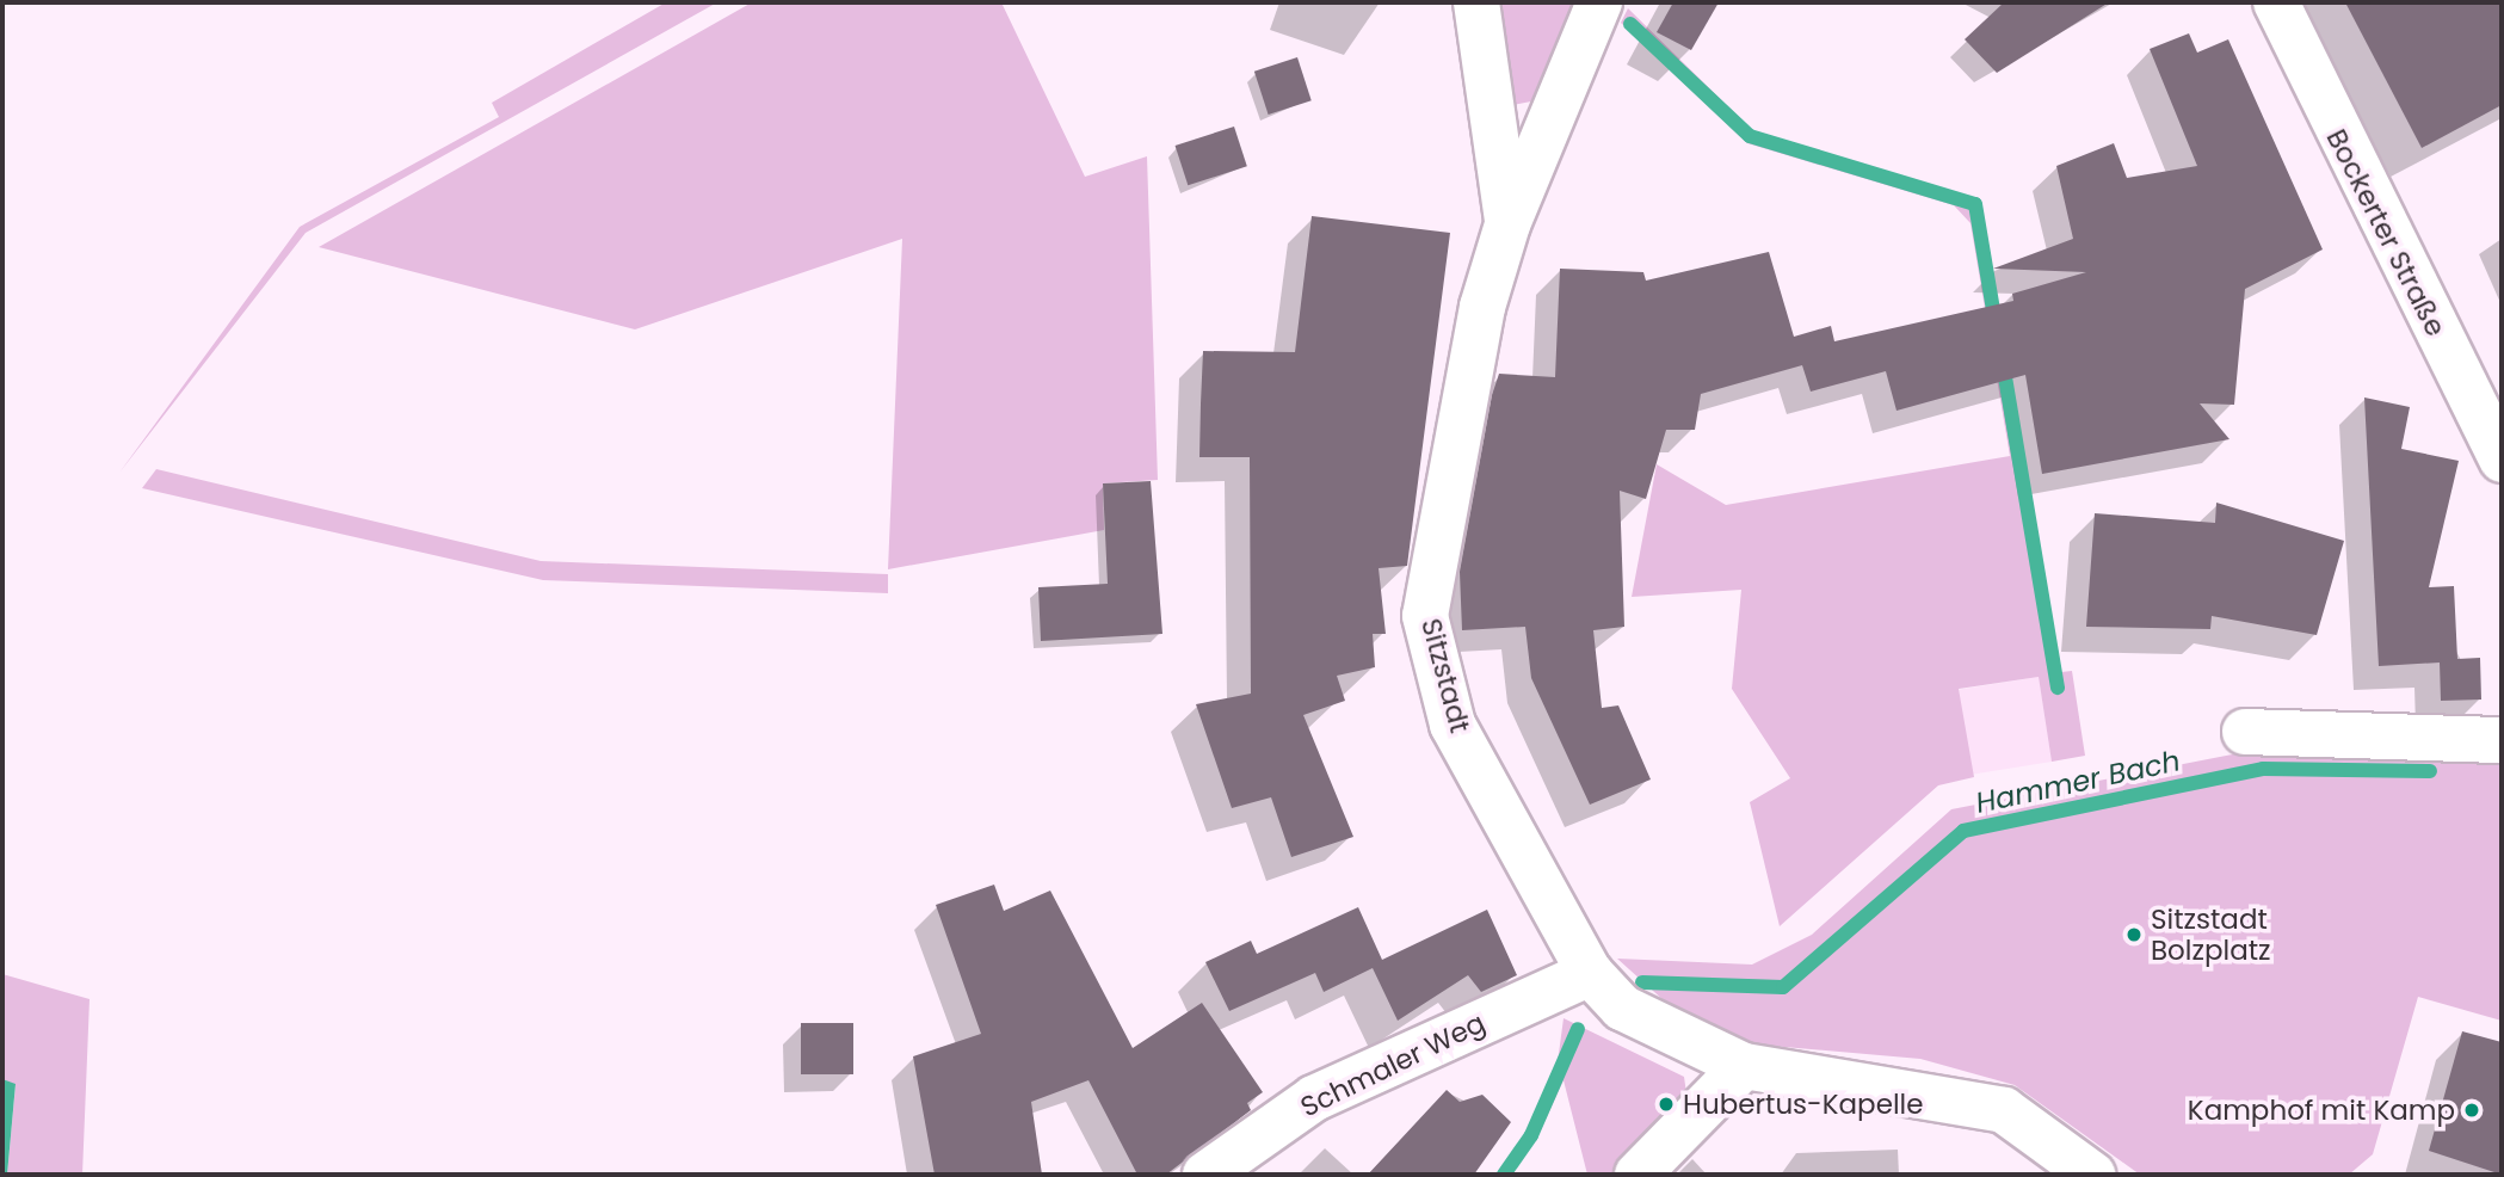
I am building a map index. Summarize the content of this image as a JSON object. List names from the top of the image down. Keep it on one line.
{"streets":{"street":["Bockerter Straße","Sitzstadt","Schmaler Weg"]},"crossings":[["Sitzstadt","Schmaler Weg"]],"water":["Hammer Bach"],"places":["Sitzstadt Bolzplatz","Hubertus-Kapelle","Kamphof mit Kamp"]}
